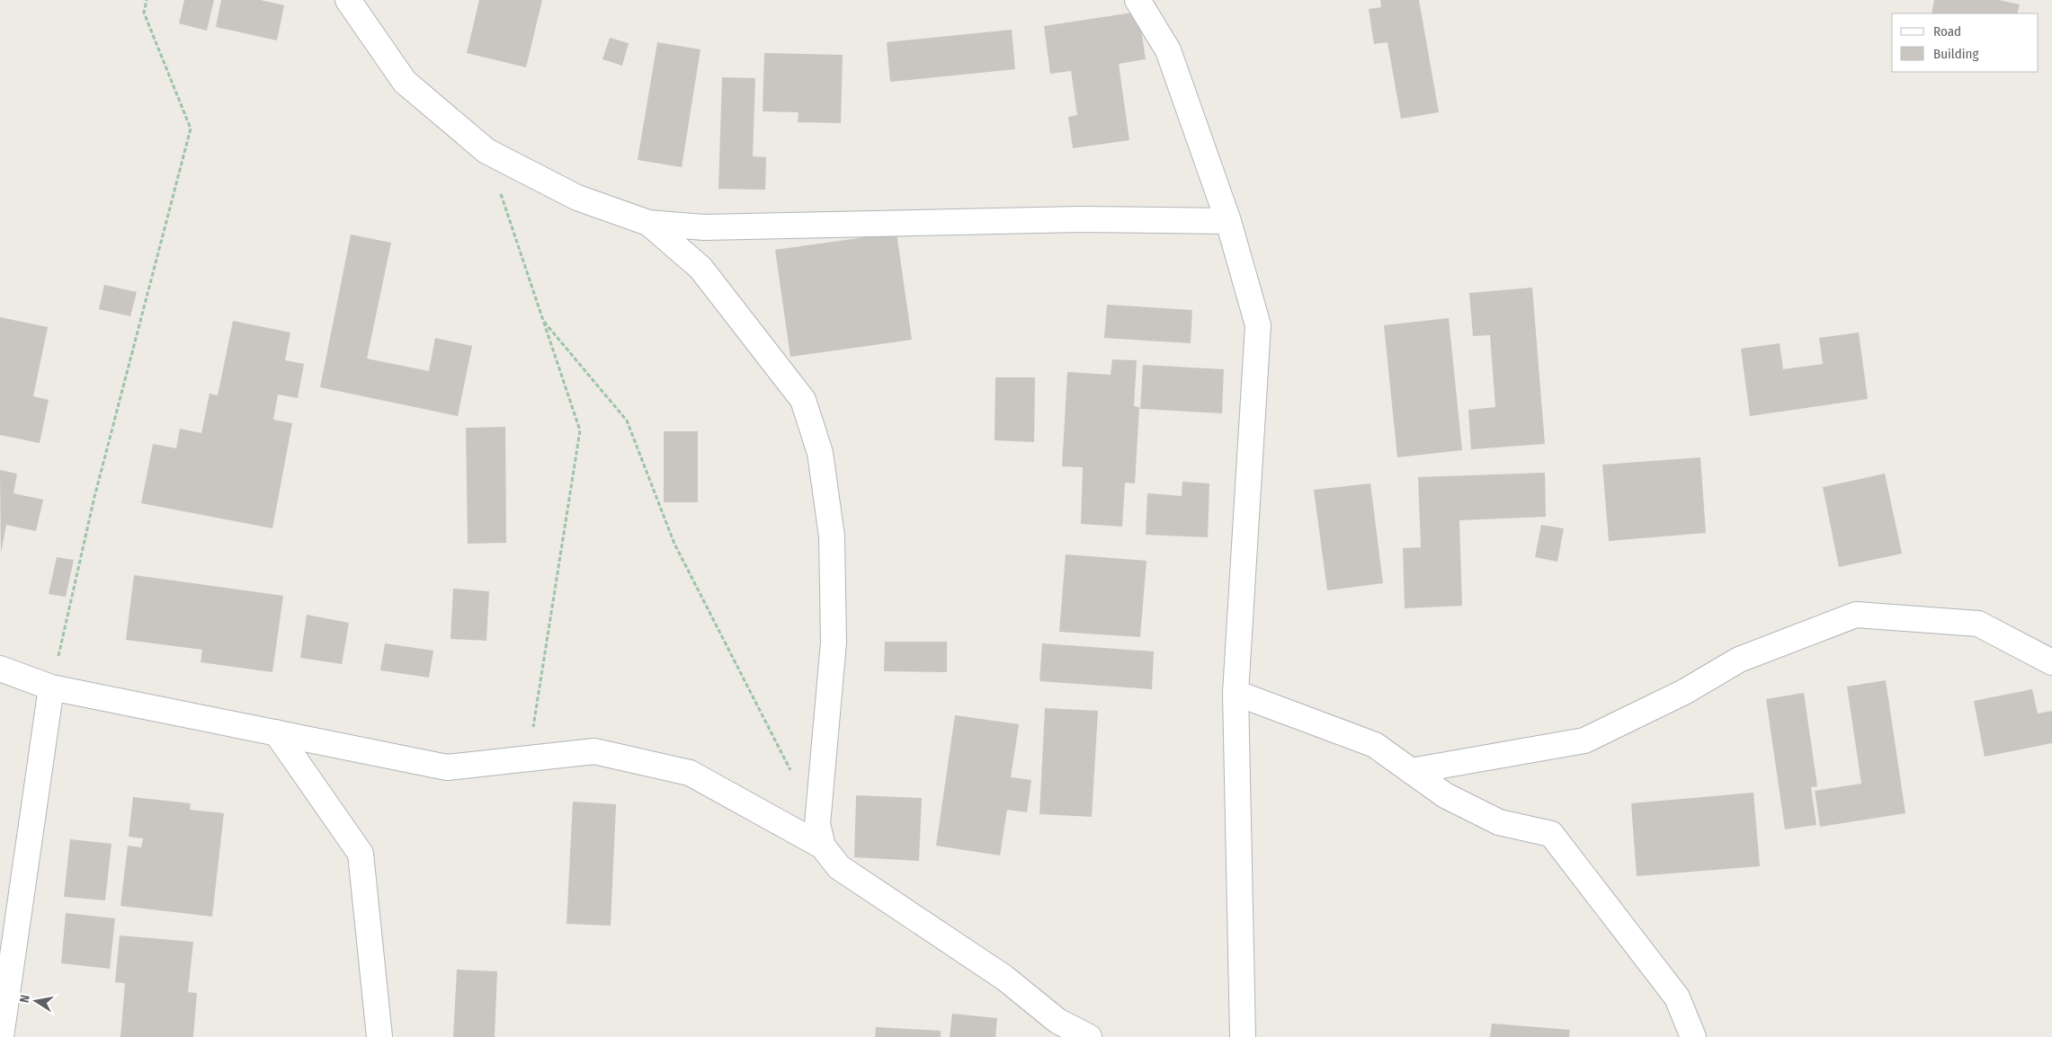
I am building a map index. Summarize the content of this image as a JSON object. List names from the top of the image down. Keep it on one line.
{"legend":["Road","Building"],"north":"left"}
